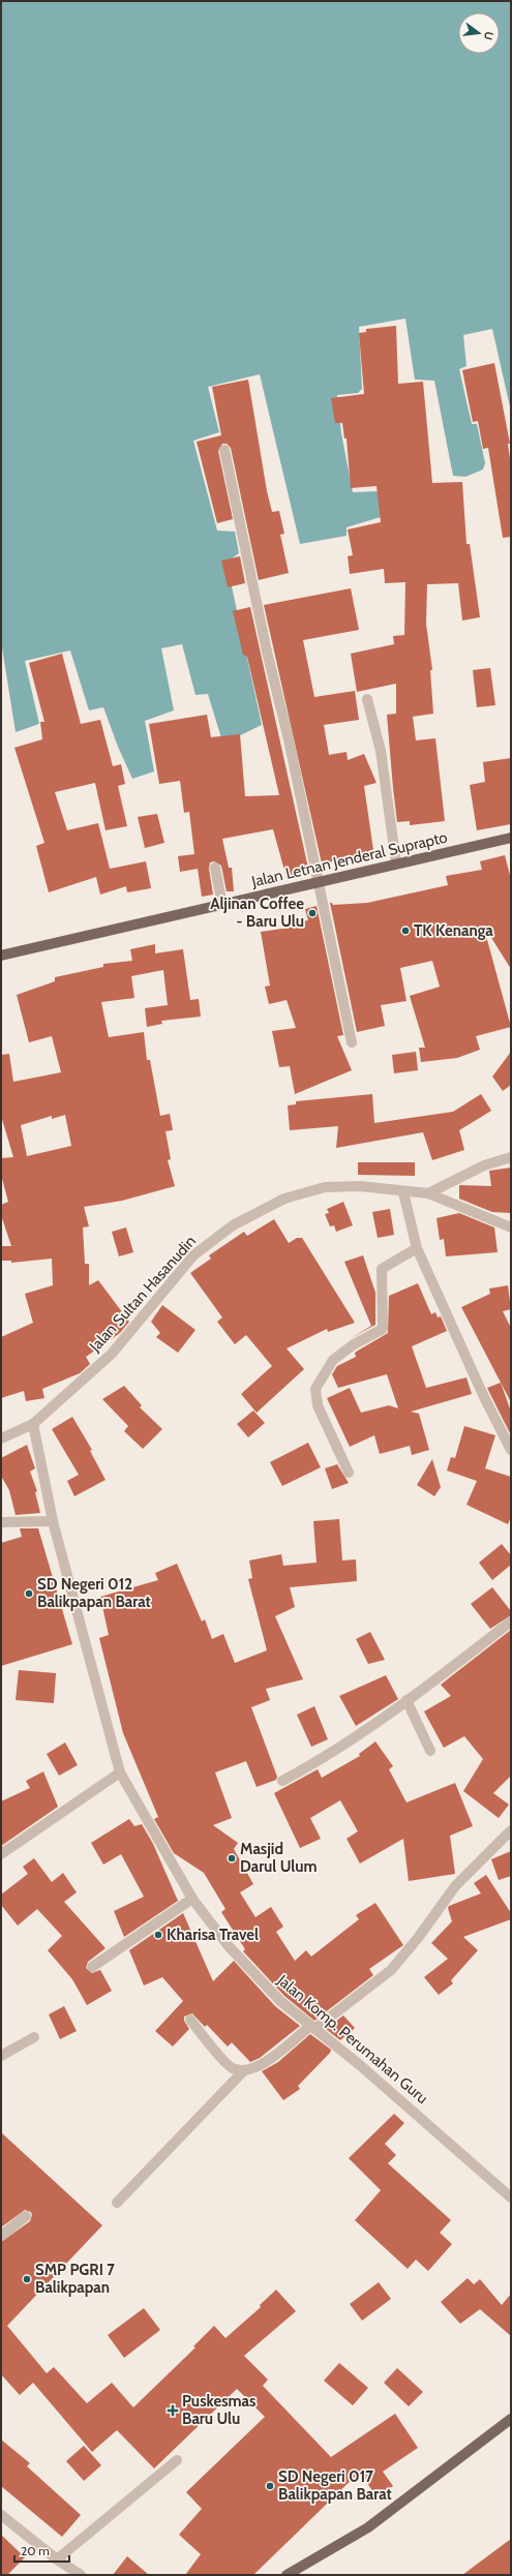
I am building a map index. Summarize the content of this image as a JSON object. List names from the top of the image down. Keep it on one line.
{"streets":{"main road":["Jalan Letnan Jenderal Suprapto"],"street":["Jalan Sultan Hasanudin","Jalan Komp. Perumahan Guru"]},"crossings":[["Jalan Sultan Hasanudin","Jalan Komp. Perumahan Guru"]],"places":{"other":["Aljinan Coffee - Baru Ulu","TK Kenanga","SD Negeri 012 Balikpapan Barat","Masjid Darul Ulum","Kharisa Travel","SMP PGRI 7 Balikpapan","SD Negeri 017 Balikpapan Barat"],"health":["Puskesmas Baru Ulu"]},"scale_bar":"20 m","north":"right"}
